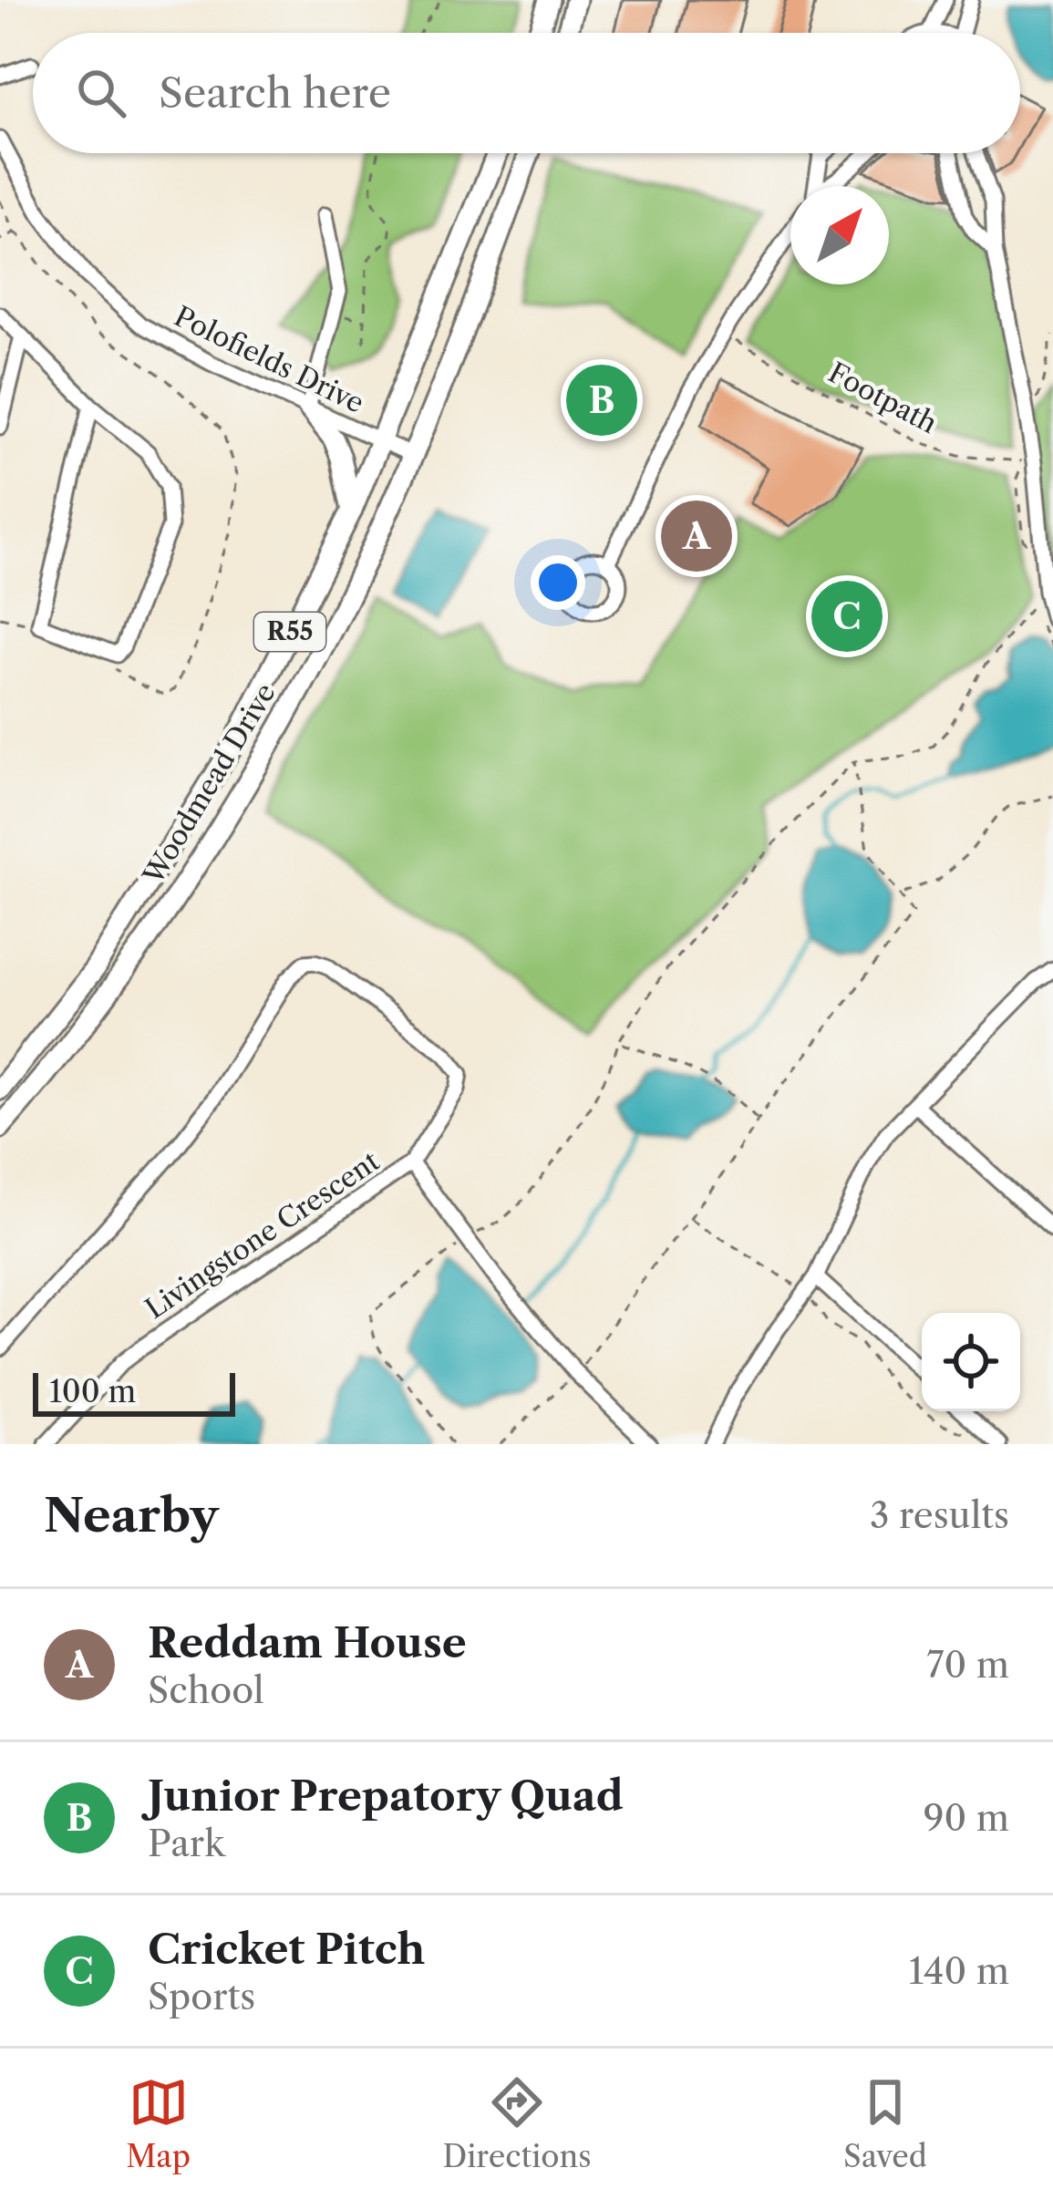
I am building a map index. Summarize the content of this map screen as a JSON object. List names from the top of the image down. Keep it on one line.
{"streets":{"main road":["R55","Woodmead Drive"],"street":["Polofields Drive","Livingstone Crescent"],"path":["Footpath"]},"crossings":[["Polofields Drive","Woodmead Drive"]],"scale_bar":"100 m","north":"top right","page":{"search":"Search here","pins":["B","A","C"],"scale":"100 m","heading":["Nearby","3 results"],"list":[{"mark":"A","name":"Reddam House","note":"School","value":"70 m"},{"mark":"B","name":"Junior Prepatory Quad","note":"Park","value":"90 m"},{"mark":"C","name":"Cricket Pitch","note":"Sports","value":"140 m"}],"nav":["Map","Directions","Saved"]}}
